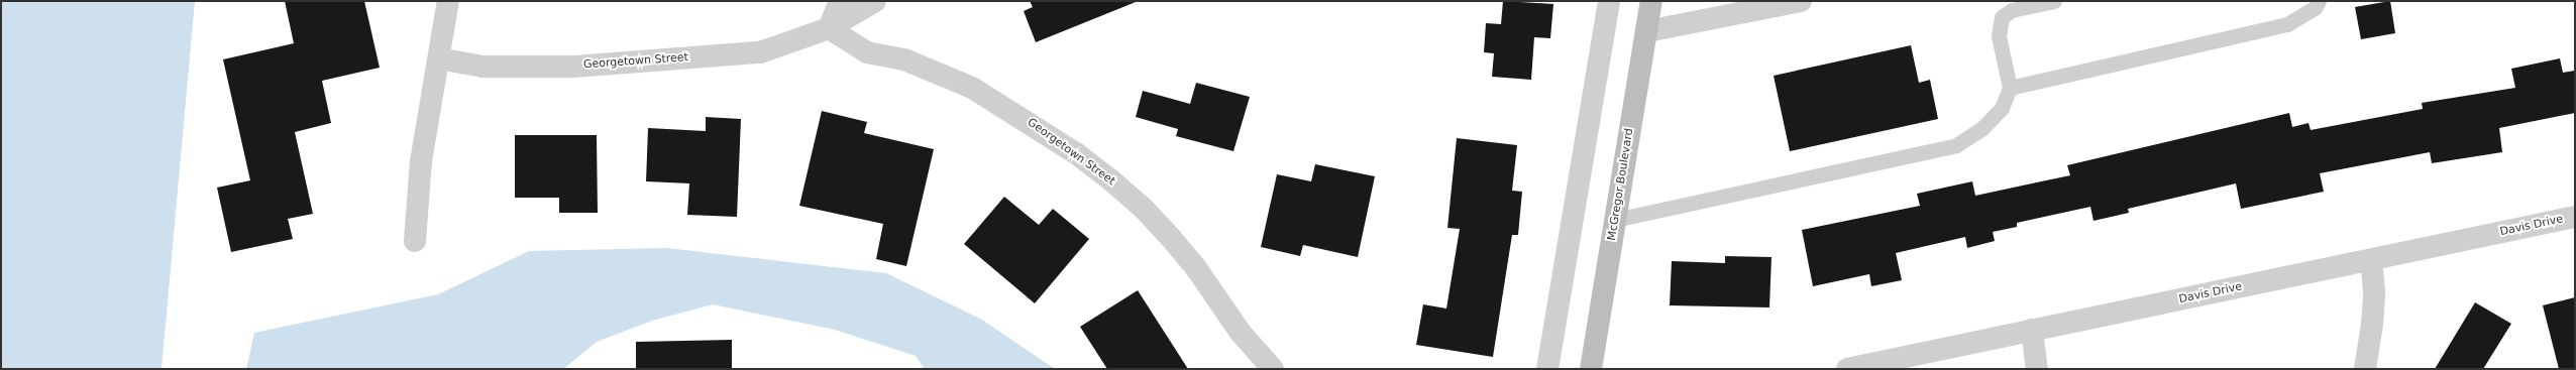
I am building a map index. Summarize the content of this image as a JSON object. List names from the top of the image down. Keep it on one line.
{"streets":{"main road":["McGregor Boulevard"],"street":["Georgetown Street","Davis Drive"]}}
